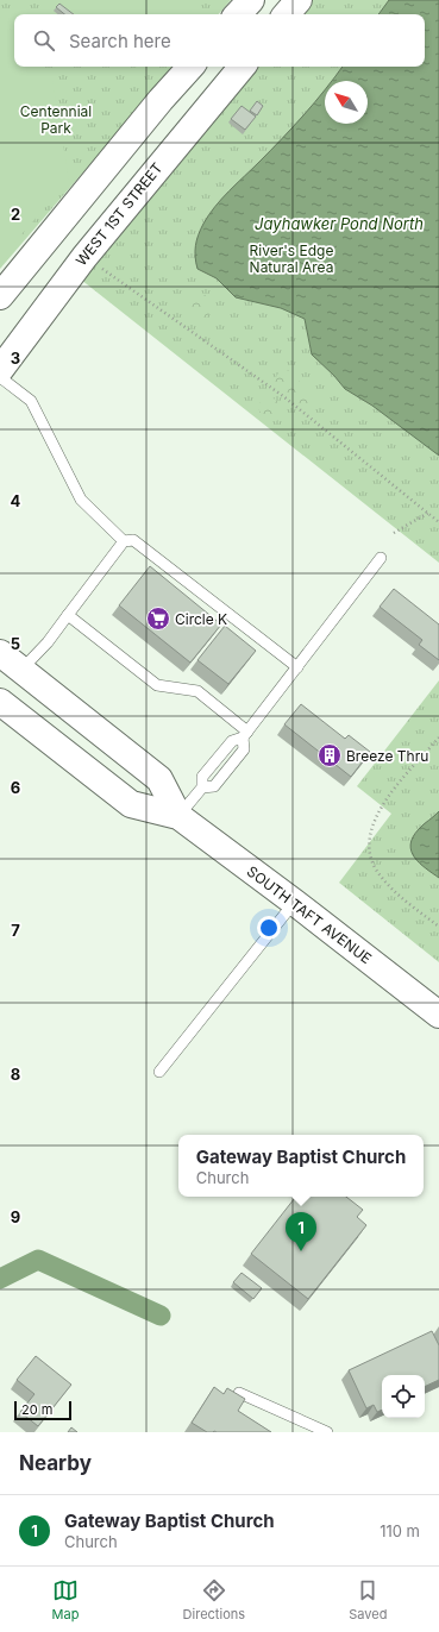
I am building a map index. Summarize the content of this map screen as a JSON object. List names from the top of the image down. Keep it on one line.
{"streets":{"main road":["WEST 1ST STREET","SOUTH TAFT AVENUE"]},"water":["Jayhawker Pond North"],"parks":["Centennial Park","River's Edge Natural Area"],"places":{"supermarket":["Circle K"],"building":["Breeze Thru"]},"scale_bar":"20 m","north":"top left","page":{"search":"Search here","popup":["Gateway Baptist Church","Church"],"pins":"1","scale":"20 m","heading":"Nearby","list":[{"mark":"1","name":"Gateway Baptist Church","note":"Church","value":"110 m"}],"nav":["Map","Directions","Saved"]},"grid":{"rows":["2","3","4","5","6","7","8","9"]}}
